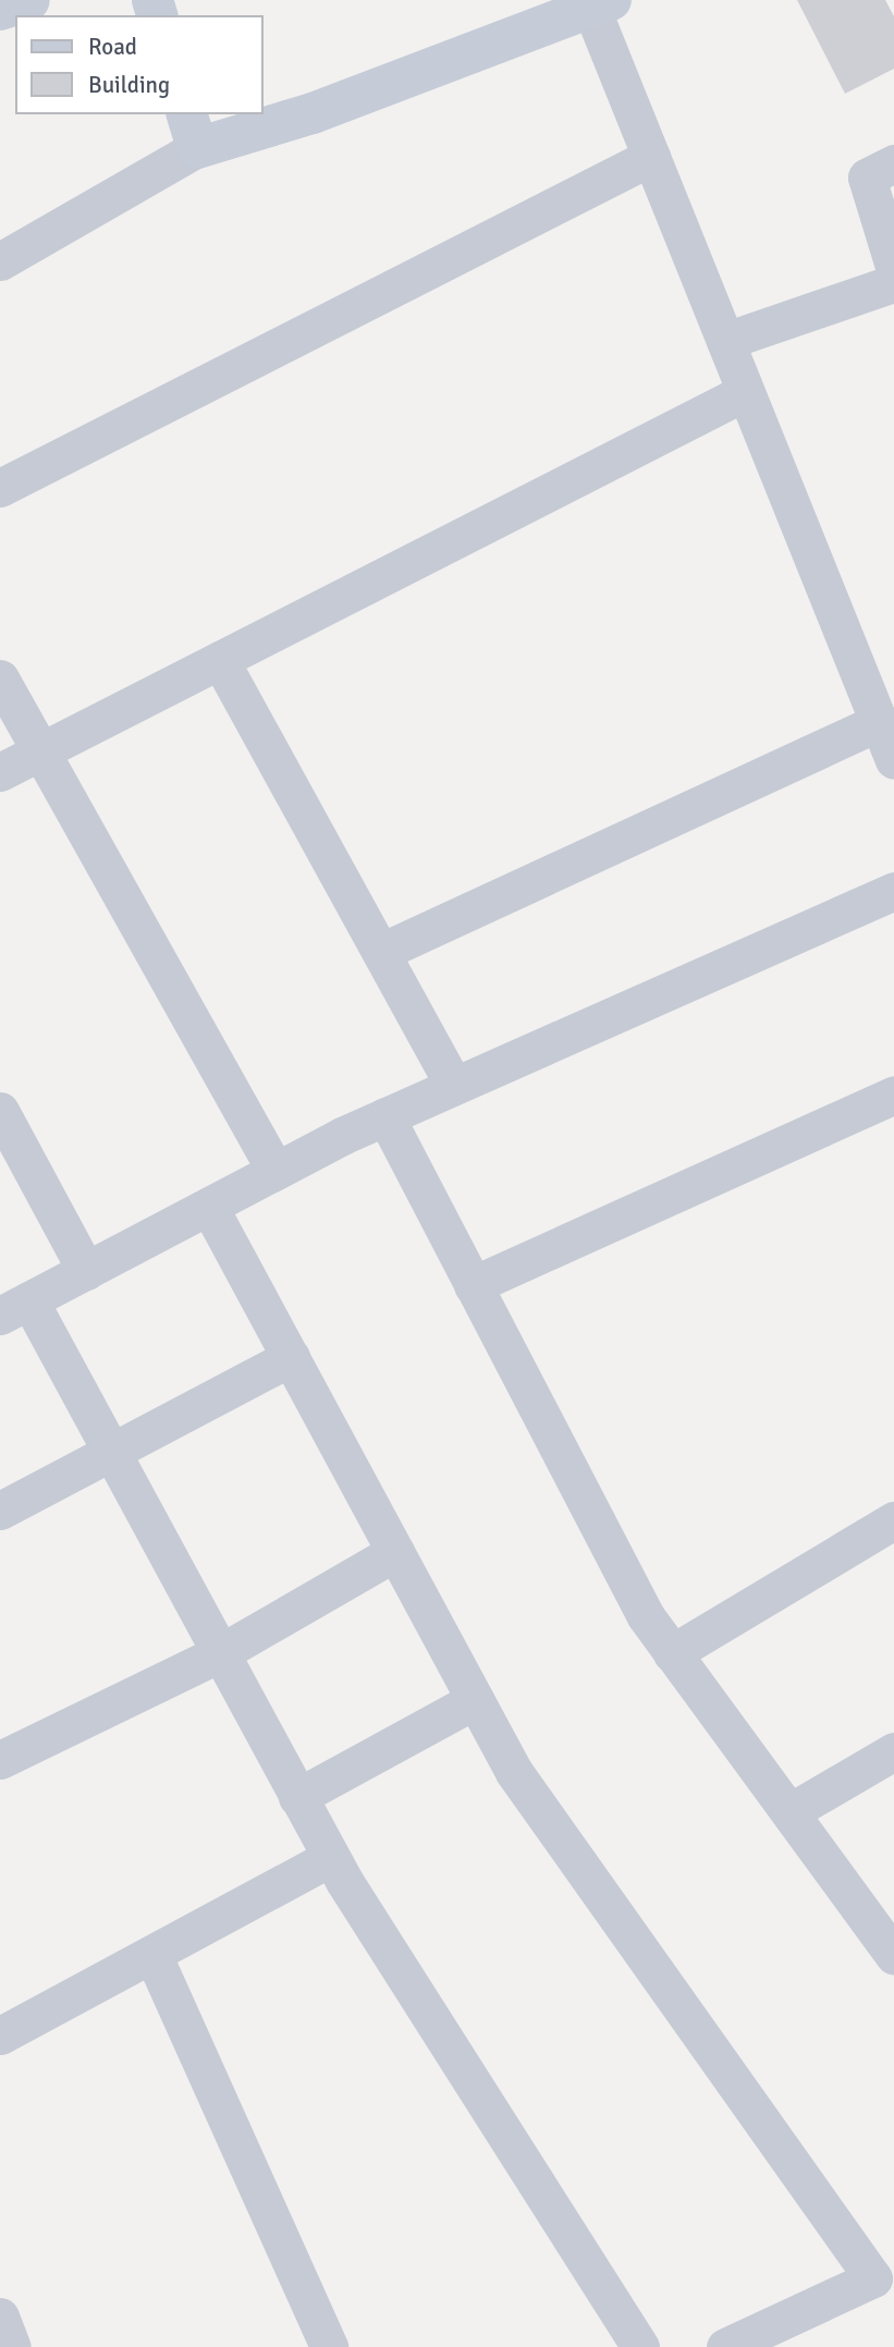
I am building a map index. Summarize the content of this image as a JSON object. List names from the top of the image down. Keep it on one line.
{"legend":["Road","Building"]}
